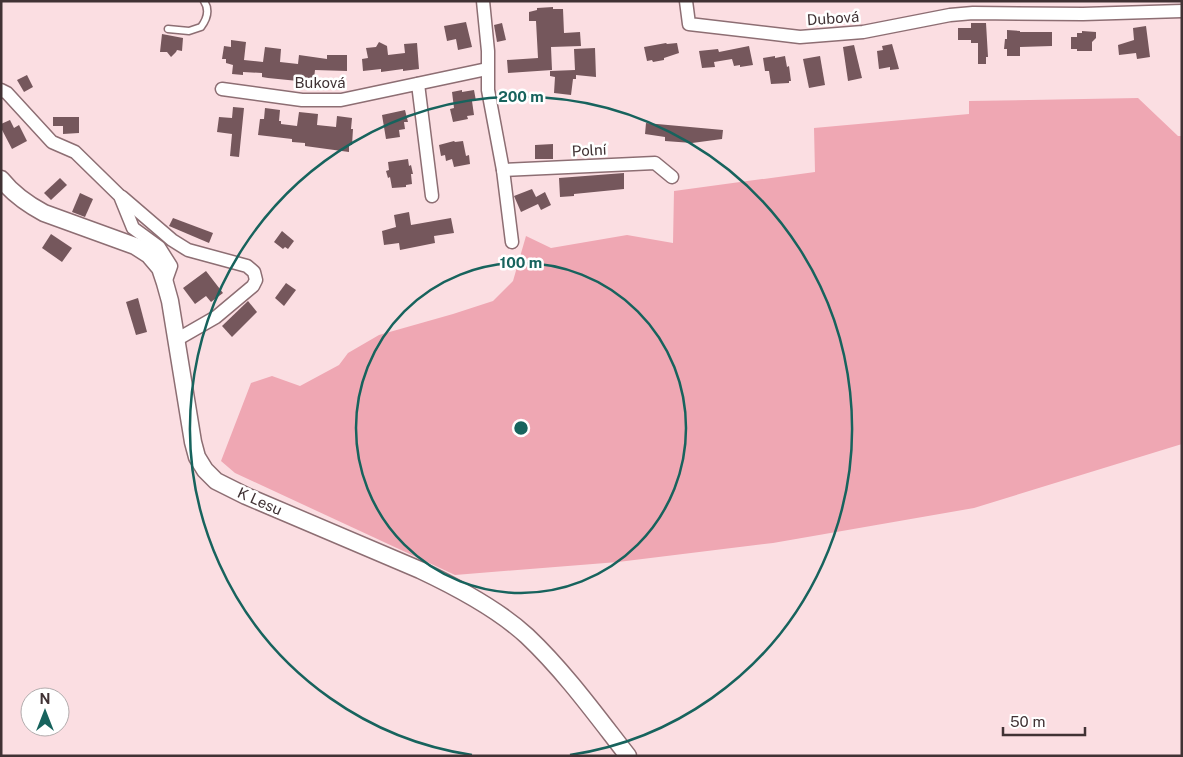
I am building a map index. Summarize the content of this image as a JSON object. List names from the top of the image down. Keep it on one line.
{"streets":{"street":["Dubová","Buková","Polní","K Lesu"]},"scale_bar":"50 m","north":"top","rings":["200 m","100 m"]}
